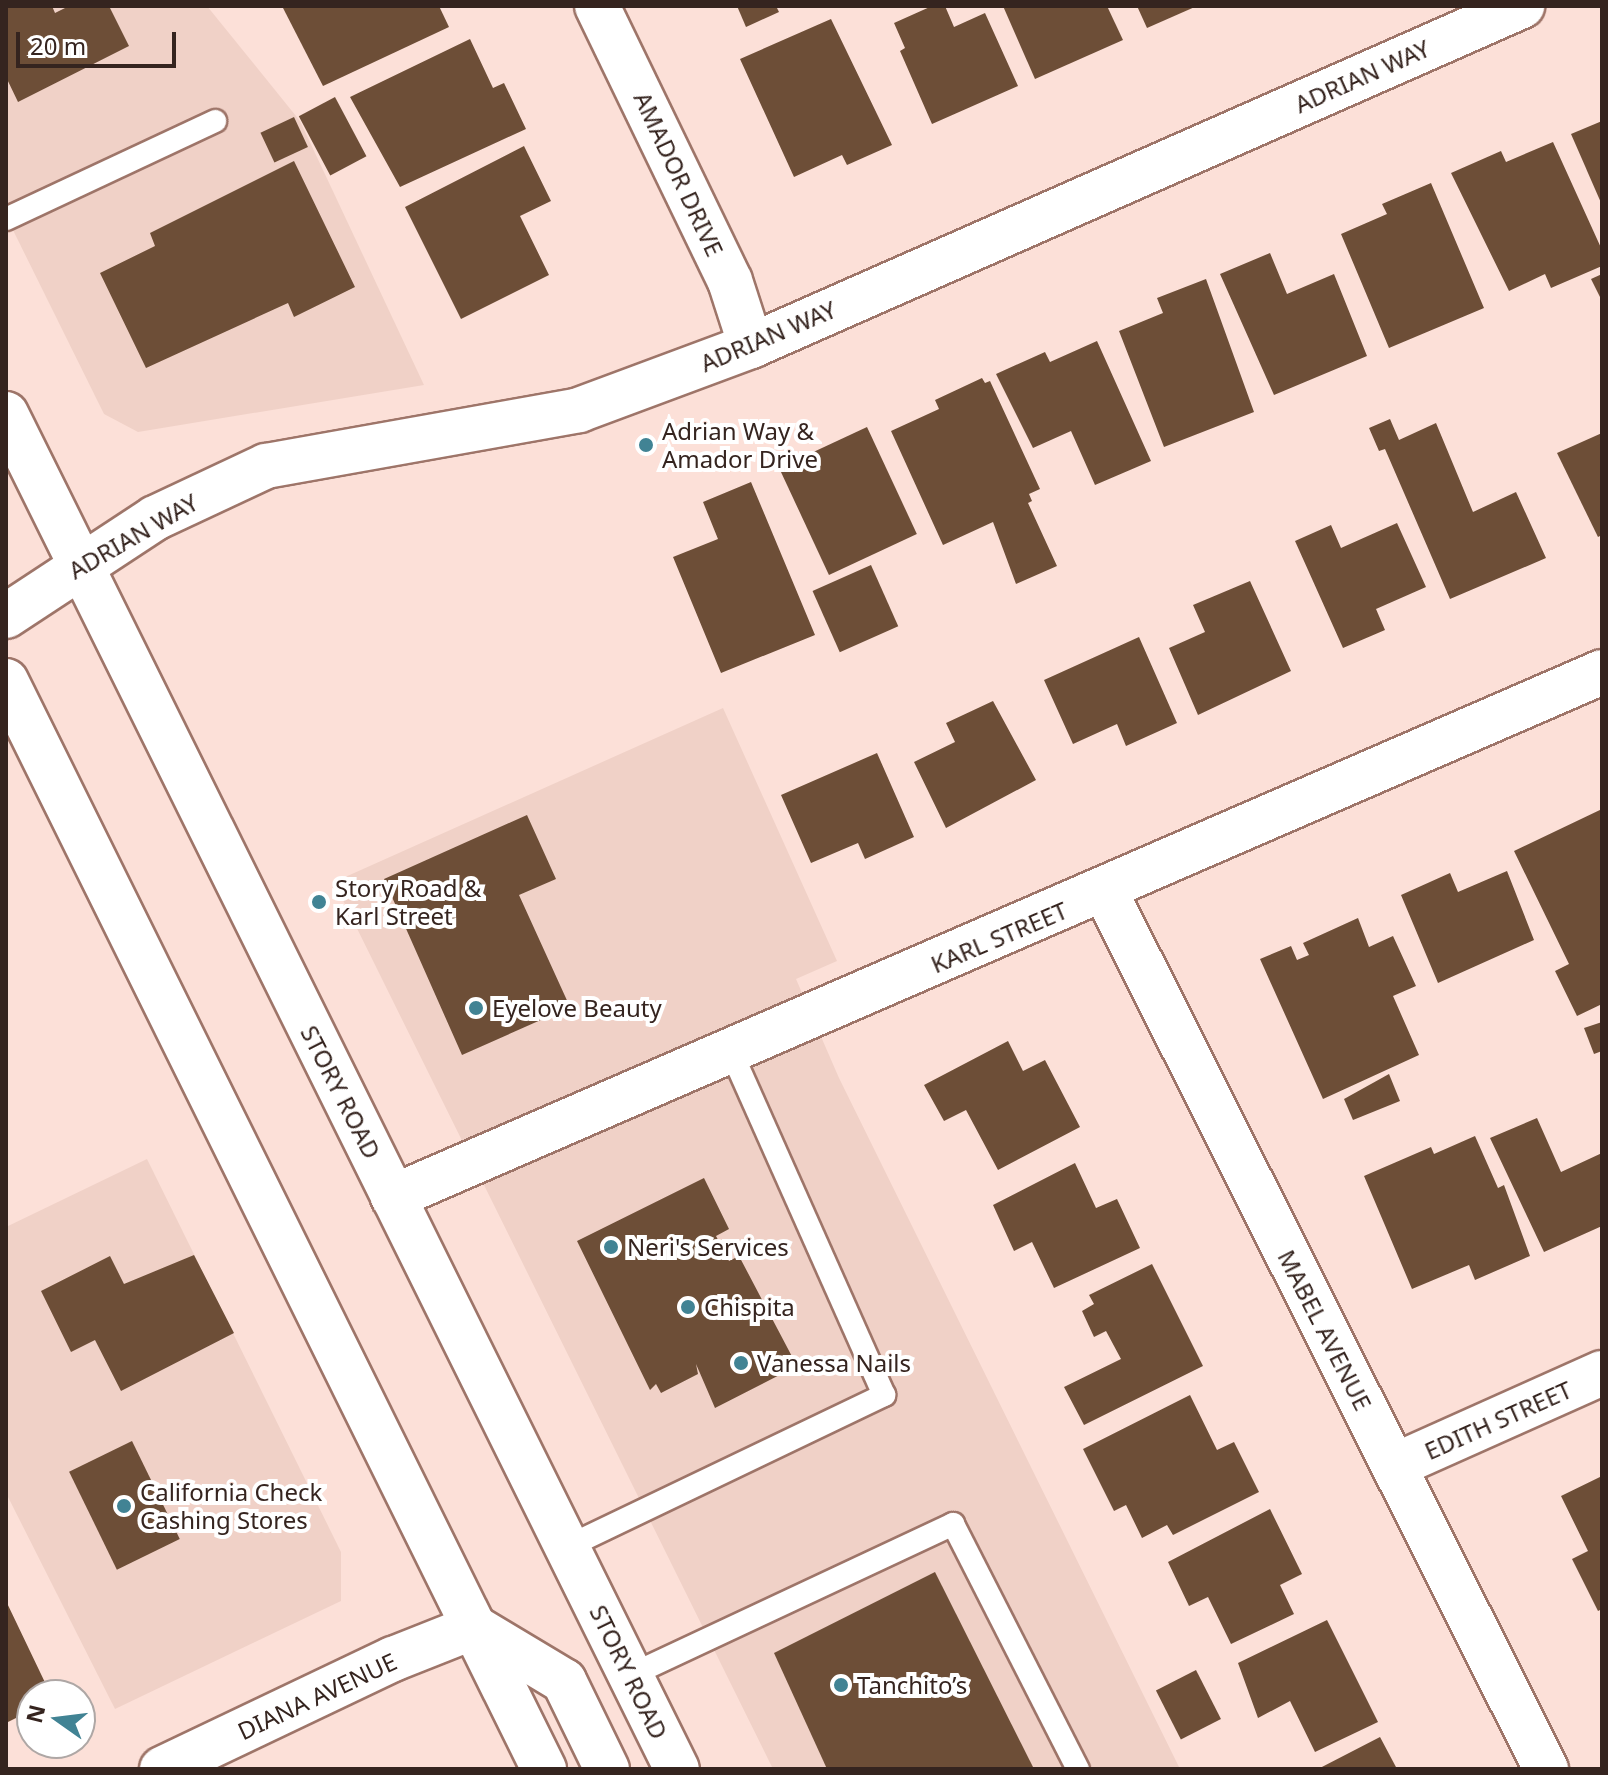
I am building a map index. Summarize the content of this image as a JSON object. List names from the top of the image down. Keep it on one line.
{"streets":{"street":["ADRIAN WAY","AMADOR DRIVE","KARL STREET","STORY ROAD","MABEL AVENUE","EDITH STREET","DIANA AVENUE"]},"crossings":[["ADRIAN WAY","AMADOR DRIVE"],["ADRIAN WAY","STORY ROAD"],["KARL STREET","STORY ROAD"],["KARL STREET","MABEL AVENUE"],["MABEL AVENUE","EDITH STREET"]],"places":["Adrian Way & Amador Drive","Story Road & Karl Street","Eyelove Beauty","Neri's Services","Chispita","Vanessa Nails","California Check Cashing Stores","Tanchito’s"],"scale_bar":"20 m","north":"left"}
